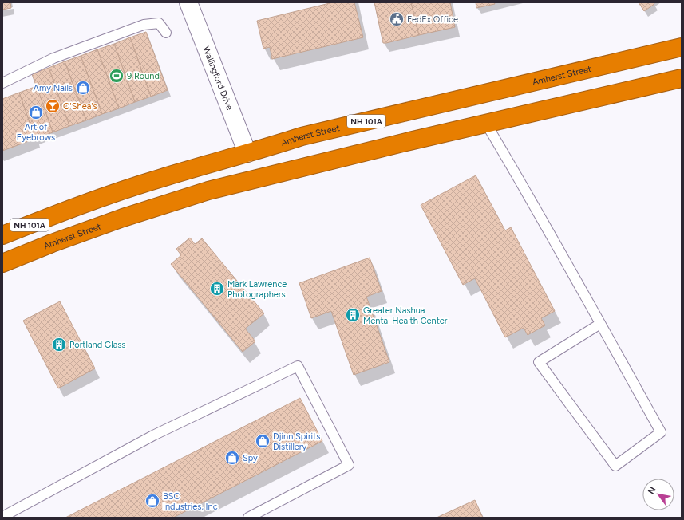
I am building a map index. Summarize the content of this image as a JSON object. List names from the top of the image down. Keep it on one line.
{"streets":{"highway":["Amherst Street","NH 101A"],"street":["Wallingford Drive"]},"crossings":[["Amherst Street","Wallingford Drive"]],"places":{"public building":["FedEx Office"],"sports":["9 Round"],"shop":["Amy Nails","Art of Eyebrows","Djinn Spirits Distillery","Spy","BSC Industries, Inc"],"bar":["O'Shea's"],"building":["Mark Lawrence Photographers","Greater Nashua Mental Health Center","Portland Glass"]},"north":"top left"}
